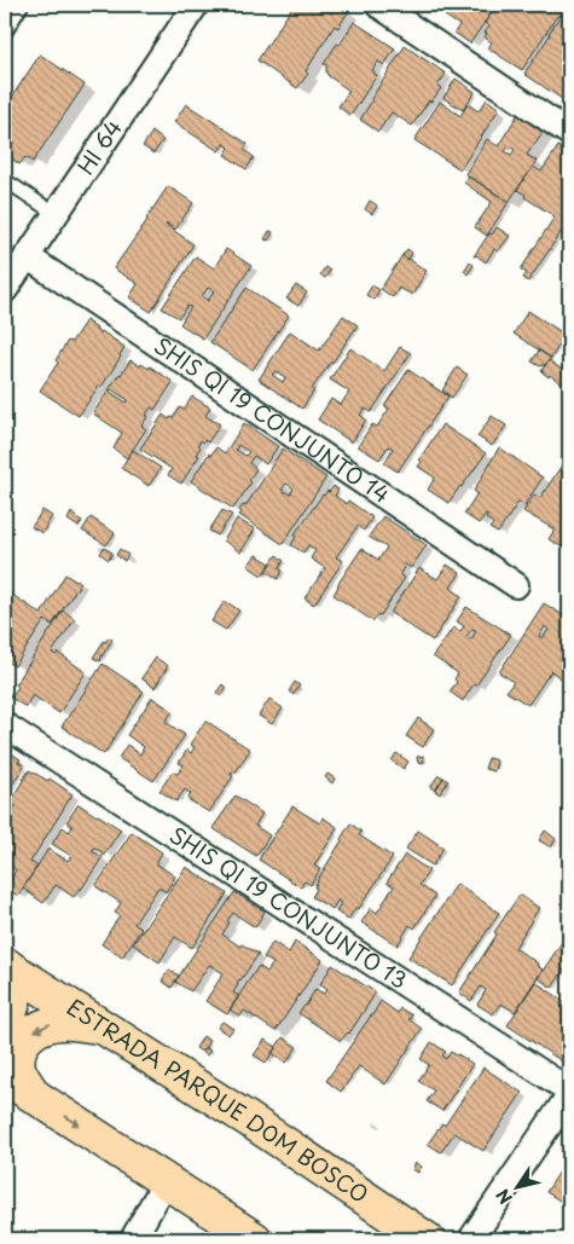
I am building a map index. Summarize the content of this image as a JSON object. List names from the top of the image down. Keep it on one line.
{"streets":{"main road":["ESTRADA PARQUE DOM BOSCO"],"street":["HI 64","SHIS QI 19 CONJUNTO 14","SHIS QI 19 CONJUNTO 13"]},"crossings":[["HI 64","SHIS QI 19 CONJUNTO 14"]],"north":"bottom left"}
